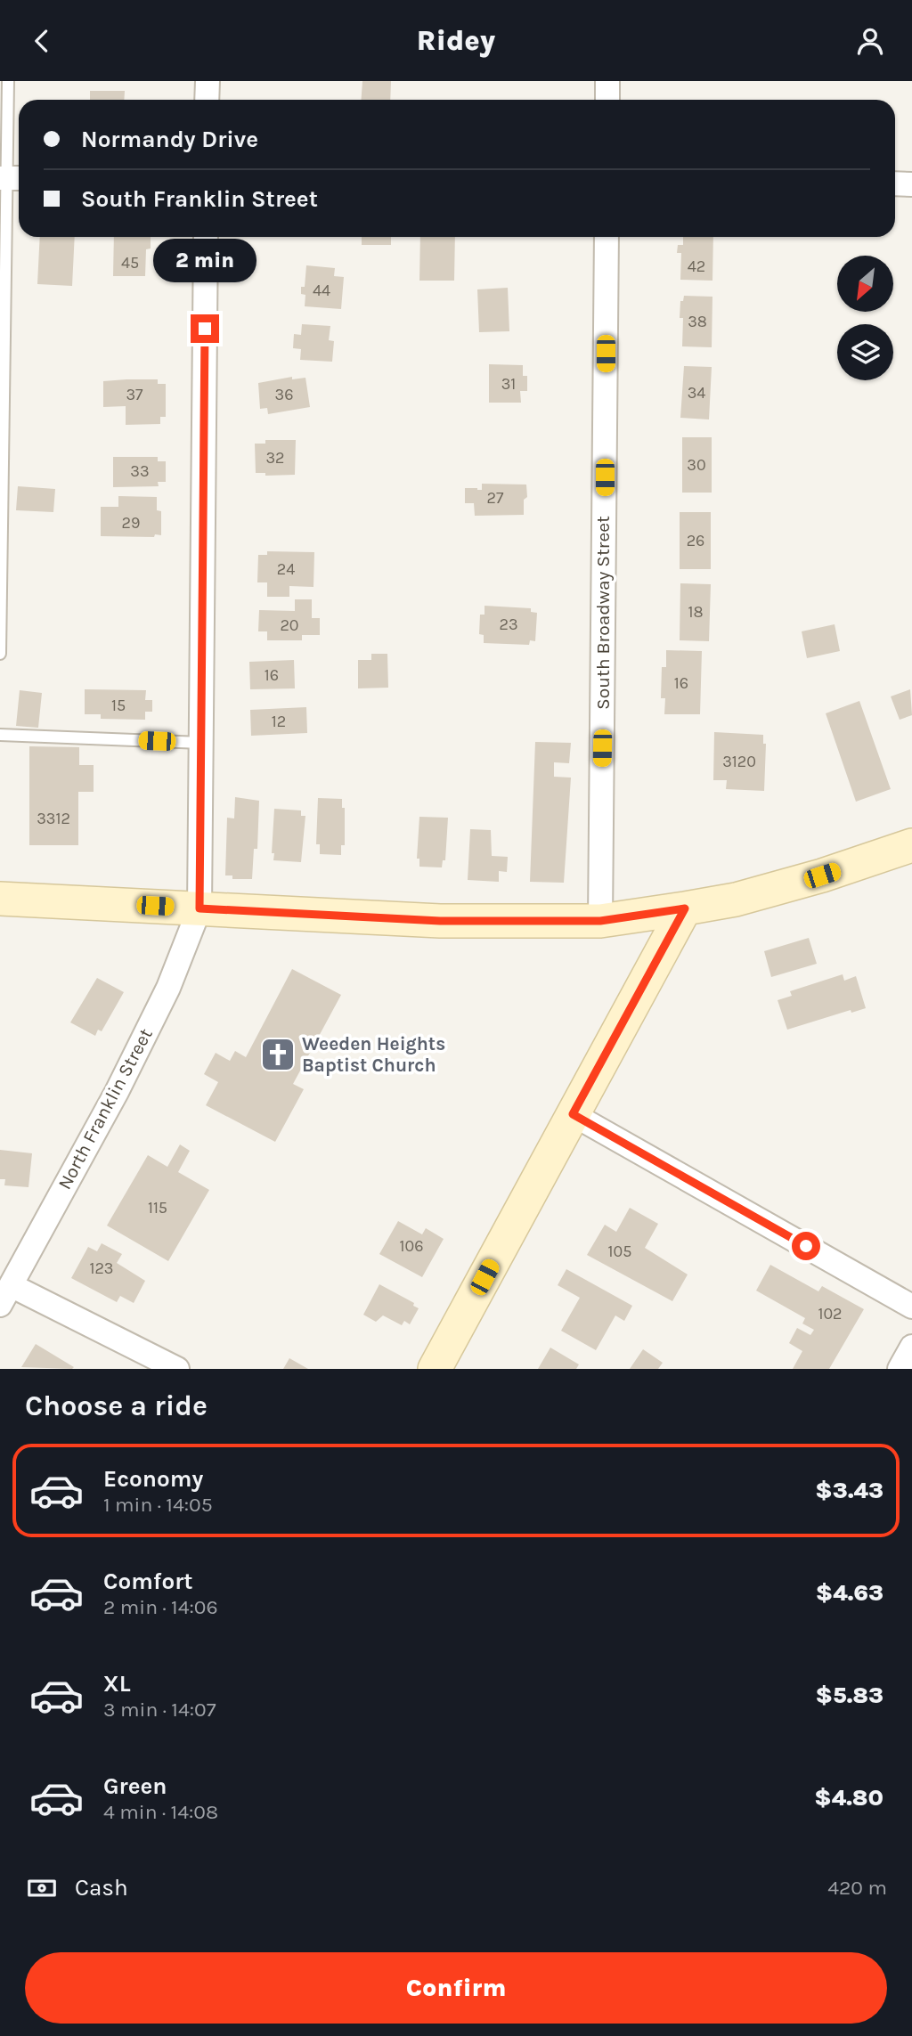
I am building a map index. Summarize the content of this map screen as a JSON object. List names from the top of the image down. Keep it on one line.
{"streets":{"street":["South Broadway Street","North Franklin Street"]},"places":{"church":["Weeden Heights Baptist Church"]},"house_numbers":["45","42","44","38","31","34","37","36","32","30","33","27","29","26","24","18","23","20","16","16","15","12","3120","3312","115","106","105","123","102"],"north":"bottom left","page":{"header":"Ridey","banner":["Normandy Drive","South Franklin Street"],"bubble":"2 min","heading":"Choose a ride","list":[{"name":"Economy","note":"1 min · 14:05","value":"$3.43"},{"name":"Comfort","note":"2 min · 14:06","value":"$4.63"},{"name":"XL","note":"3 min · 14:07","value":"$5.83"},{"name":"Green","note":"4 min · 14:08","value":"$4.80"}],"pay":["Cash","420 m"],"buttons":"Confirm"}}
